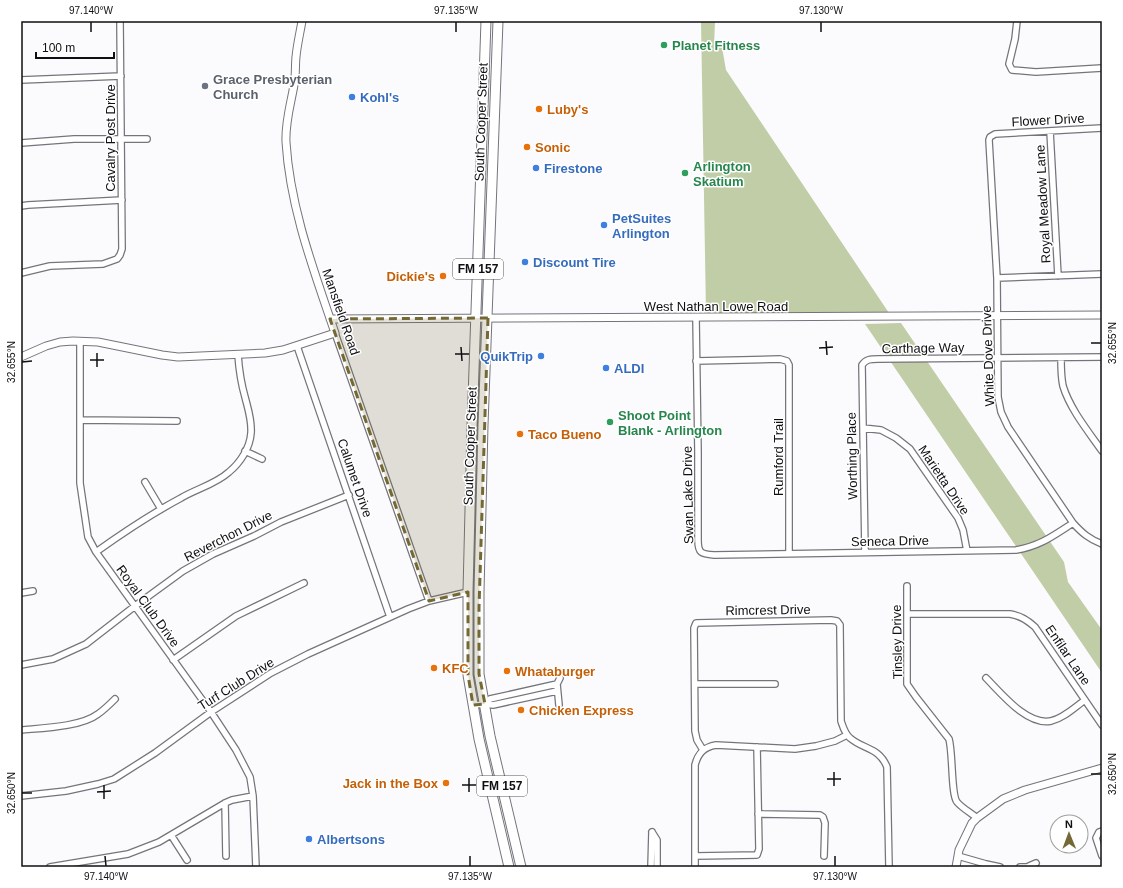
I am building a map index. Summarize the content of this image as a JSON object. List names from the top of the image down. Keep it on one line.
{"streets":{"main road":["South Cooper Street","FM 157"],"street":["Flower Drive","Cavalry Post Drive","Royal Meadow Lane","West Nathan Lowe Road","Mansfield Road","Carthage Way","White Dove Drive","Worthing Place","Rumford Trail","Calumet Drive","Marietta Drive","Swan Lake Drive","Reverchon Drive","Seneca Drive","Royal Club Drive","Rimcrest Drive","Tinsley Drive","Enfilar Lane","Turf Club Drive"]},"crossings":[["Flower Drive","Royal Meadow Lane"],["Flower Drive","White Dove Drive"],["South Cooper Street","West Nathan Lowe Road"],["South Cooper Street","Turf Club Drive"],["West Nathan Lowe Road","Mansfield Road"],["West Nathan Lowe Road","White Dove Drive"],["West Nathan Lowe Road","Swan Lake Drive"],["Mansfield Road","Turf Club Drive"],["Carthage Way","White Dove Drive"],["Carthage Way","Worthing Place"],["White Dove Drive","Seneca Drive"],["Worthing Place","Marietta Drive"],["Worthing Place","Seneca Drive"],["Rumford Trail","Swan Lake Drive"],["Rumford Trail","Seneca Drive"],["Calumet Drive","Reverchon Drive"],["Calumet Drive","Turf Club Drive"],["Marietta Drive","Seneca Drive"],["Swan Lake Drive","Seneca Drive"],["Reverchon Drive","Royal Club Drive"],["Royal Club Drive","Turf Club Drive"],["Tinsley Drive","Enfilar Lane"]],"places":["Planet Fitness","Grace Presbyterian Church","Kohl's","Luby's","Sonic","Firestone","Arlington Skatium","PetSuites Arlington","Discount Tire","Dickie's","QuikTrip","ALDI","Shoot Point Blank - Arlington","Taco Bueno","KFC","Whataburger","Chicken Express","Jack in the Box","Albertsons"],"scale_bar":"100 m","north":"top","coordinates":["97.140°W","97.135°W","97.130°W","32.655°N","32.650°N"]}
